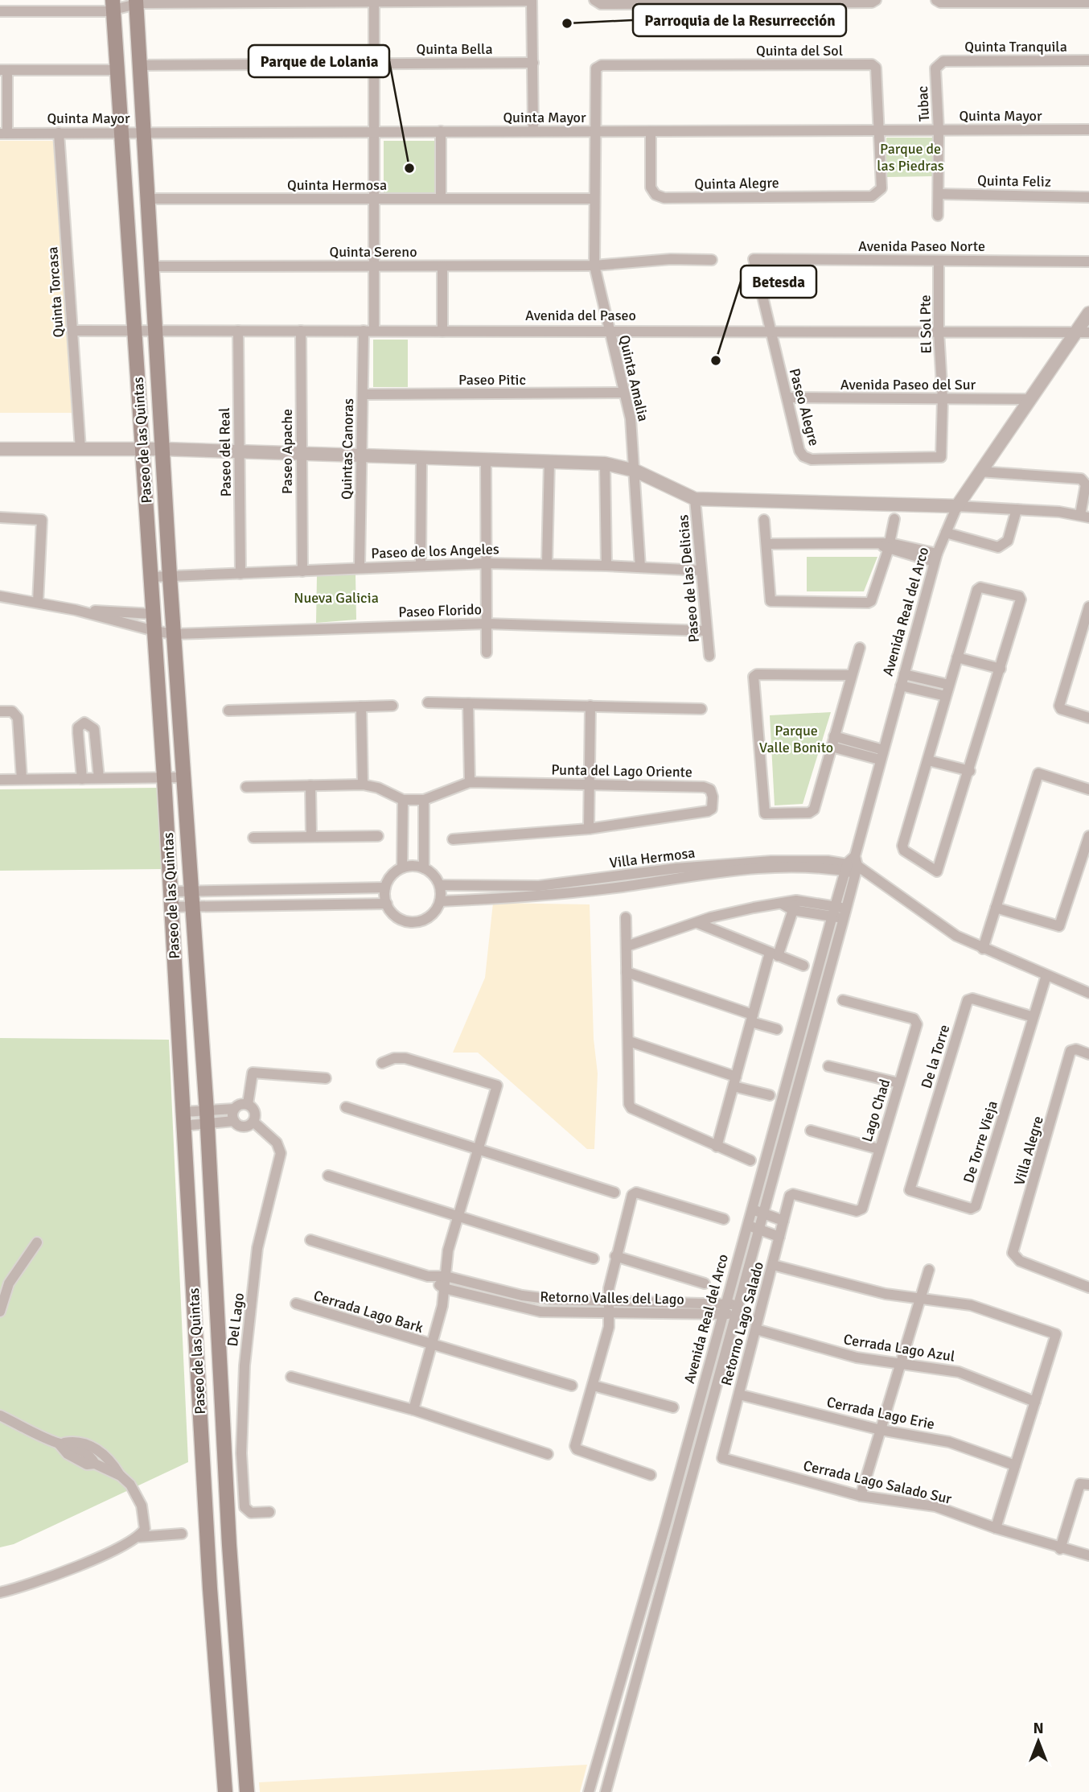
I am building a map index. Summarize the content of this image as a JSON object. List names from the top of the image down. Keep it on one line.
{"streets":{"main road":["Paseo de las Quintas"],"street":["Quinta Tranquila","Quinta Bella","Quinta del Sol","Tubac","Quinta Mayor","Quinta Feliz","Quinta Alegre","Quinta Hermosa","Avenida Paseo Norte","Quinta Sereno","Quinta Torcasa","Avenida del Paseo","El Sol Pte","Quinta Amalia","Paseo Pitic","Avenida Paseo del Sur","Paseo Alegre","Quintas Canoras","Paseo Apache","Paseo del Real","Paseo de los Angeles","Paseo de las Delicias","Paseo Florido","Avenida Real del Arco","Punta del Lago Oriente","Villa Hermosa","De la Torre","Lago Chad","De Torre Vieja","Villa Alegre","Retorno Valles del Lago","Cerrada Lago Bark","Del Lago","Retorno Lago Salado","Cerrada Lago Azul","Cerrada Lago Erie","Cerrada Lago Salado Sur"]},"crossings":[["Quinta Tranquila","Tubac"],["Quinta Bella","Paseo de las Quintas"],["Quinta del Sol","Quinta Mayor"],["Quinta del Sol","Quinta Alegre"],["Quinta del Sol","Quinta Amalia"],["Tubac","Quinta Mayor"],["Tubac","Quinta Feliz"],["Quinta Mayor","Quinta Alegre"],["Quinta Mayor","Quinta Torcasa"],["Quinta Mayor","Quinta Amalia"],["Quinta Mayor","Paseo de las Quintas"],["Quinta Hermosa","Quinta Amalia"],["Quinta Hermosa","Paseo de las Quintas"],["Avenida Paseo Norte","El Sol Pte"],["Avenida Paseo Norte","Paseo Alegre"],["Quinta Sereno","Quinta Amalia"],["Quinta Sereno","Paseo de las Quintas"],["Quinta Torcasa","Avenida del Paseo"],["Avenida del Paseo","El Sol Pte"],["Avenida del Paseo","Quinta Amalia"],["Avenida del Paseo","Paseo Alegre"],["Avenida del Paseo","Paseo de las Quintas"],["Avenida del Paseo","Quintas Canoras"],["Avenida del Paseo","Paseo Apache"],["Avenida del Paseo","Paseo del Real"],["Avenida del Paseo","Avenida Real del Arco"],["El Sol Pte","Avenida Paseo del Sur"],["El Sol Pte","Paseo Alegre"],["Quinta Amalia","Paseo Pitic"],["Quinta Amalia","Paseo de los Angeles"],["Paseo Pitic","Quintas Canoras"],["Avenida Paseo del Sur","Paseo Alegre"],["Avenida Paseo del Sur","Avenida Real del Arco"],["Paseo de las Quintas","Paseo de los Angeles"],["Paseo de las Quintas","Paseo Florido"],["Quintas Canoras","Paseo de los Angeles"],["Paseo Apache","Paseo de los Angeles"],["Paseo del Real","Paseo de los Angeles"],["Paseo de los Angeles","Paseo de las Delicias"],["Paseo de las Delicias","Paseo Florido"],["Avenida Real del Arco","Villa Hermosa"],["Avenida Real del Arco","Retorno Valles del Lago"],["De la Torre","De Torre Vieja"],["Lago Chad","Retorno Lago Salado"],["Retorno Lago Salado","Cerrada Lago Azul"],["Retorno Lago Salado","Cerrada Lago Erie"],["Retorno Lago Salado","Cerrada Lago Salado Sur"]],"parks":["Parque de las Piedras","Nueva Galicia","Parque Valle Bonito"],"places":["Parroquia de la Resurrección","Parque de Lolania","Betesda"],"north":"top"}
